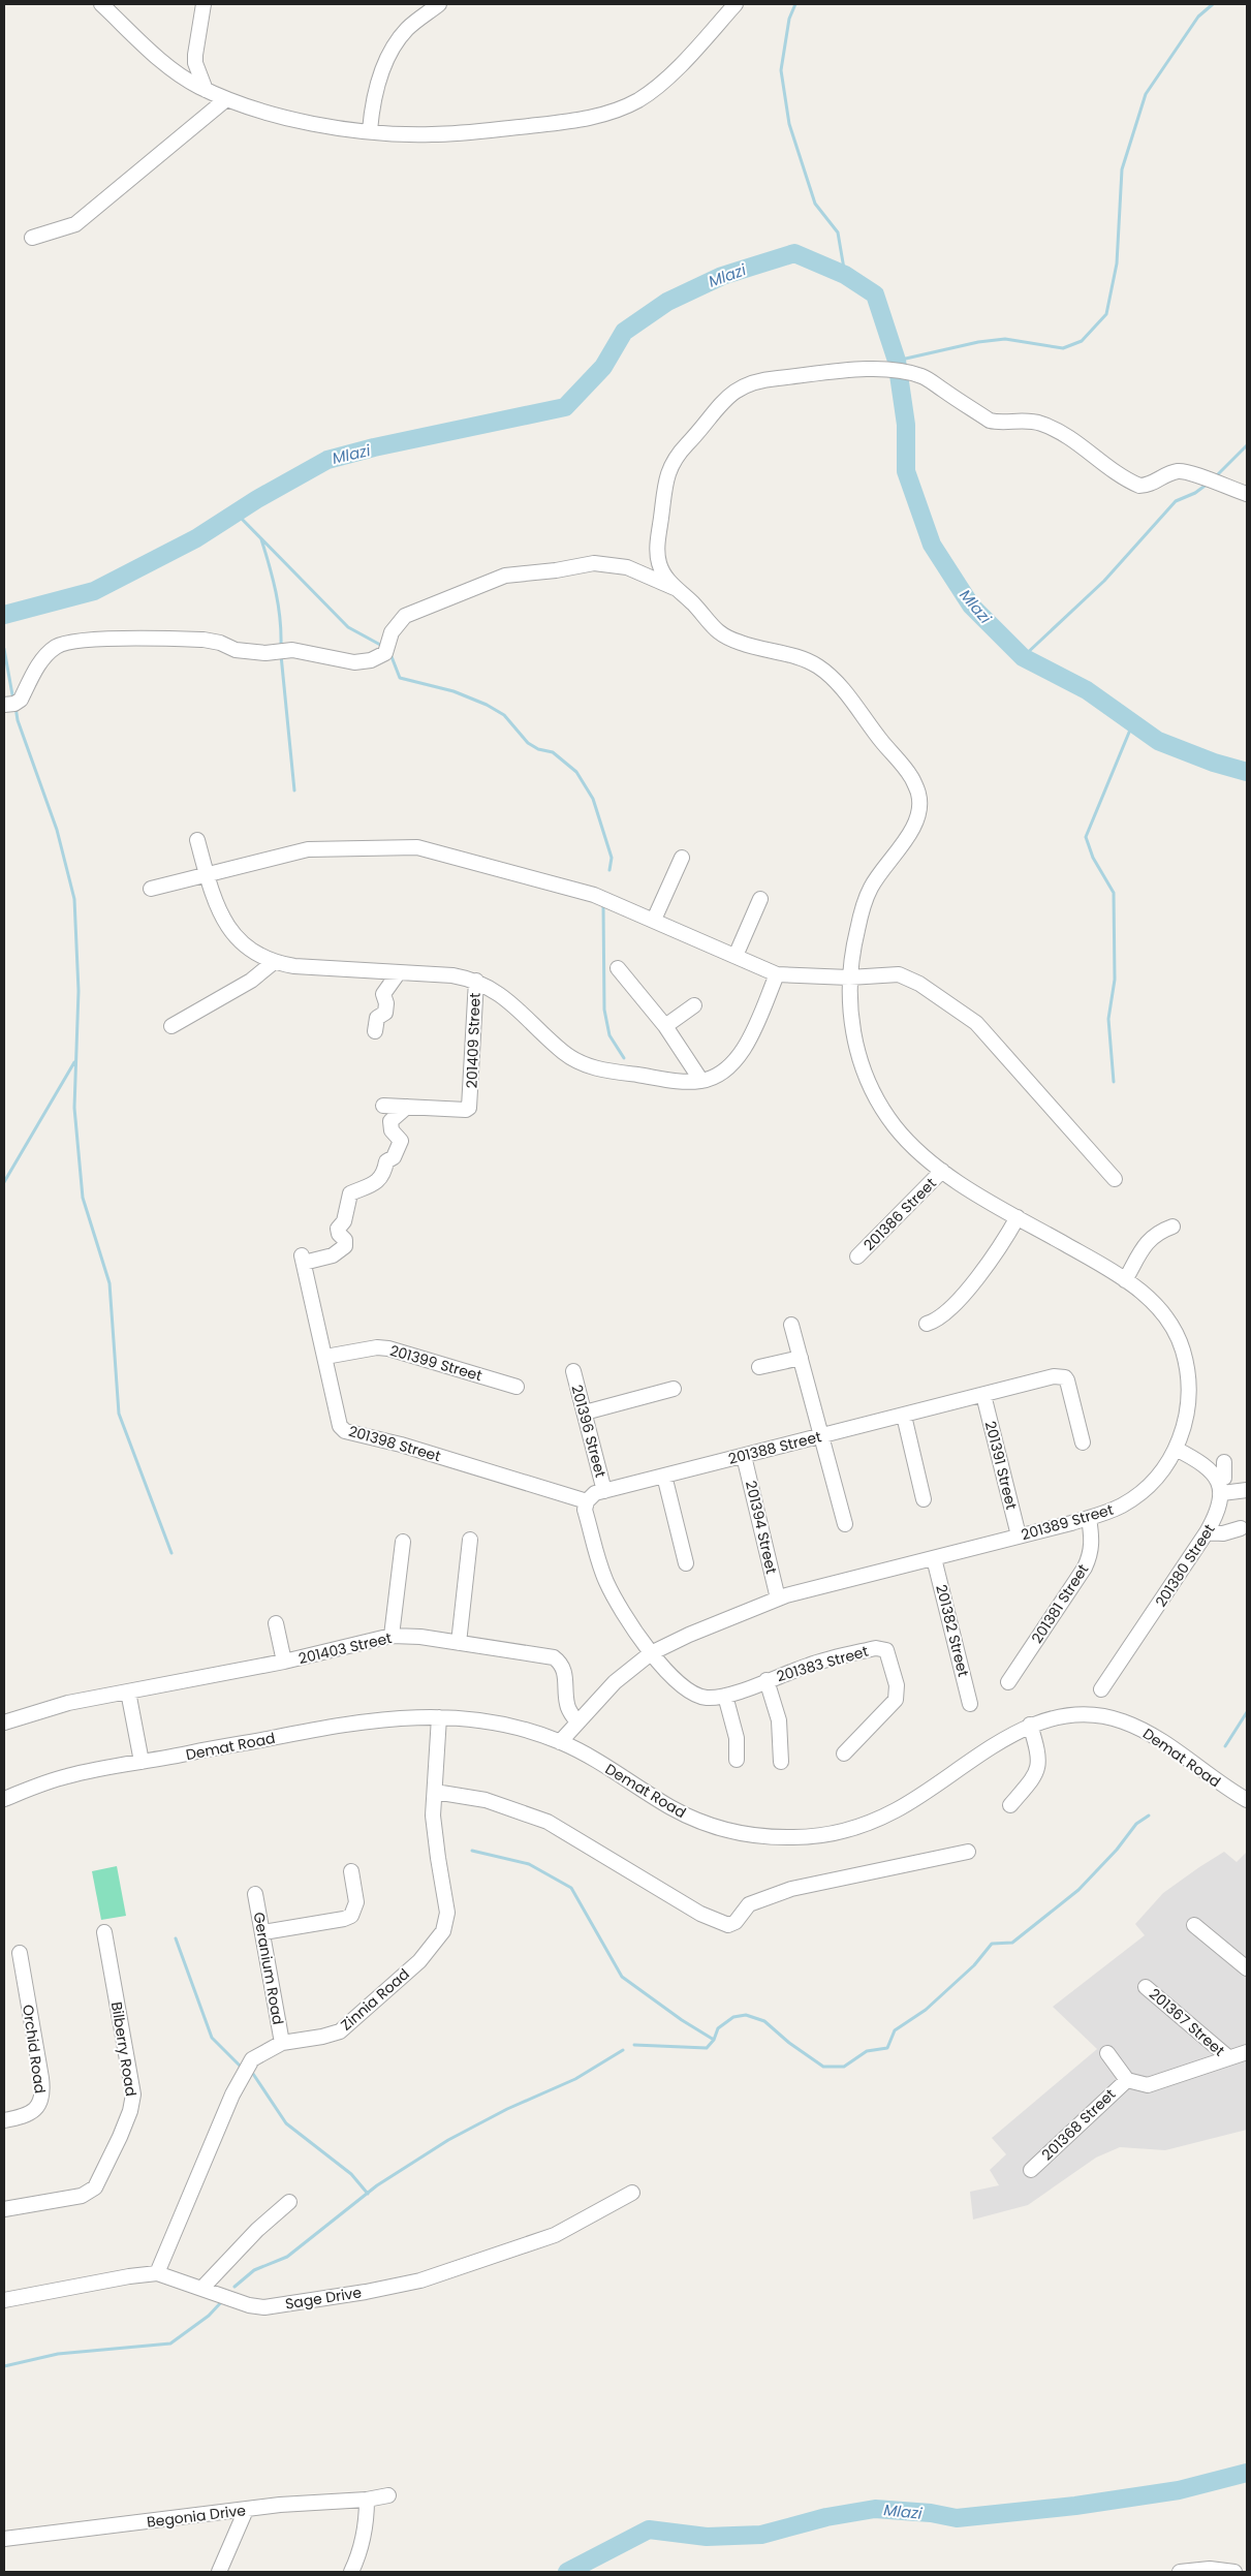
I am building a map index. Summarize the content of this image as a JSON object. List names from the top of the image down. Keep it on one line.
{"streets":{"street":["201409 Street","201386 Street","201399 Street","201396 Street","201398 Street","201388 Street","201391 Street","201389 Street","201394 Street","201380 Street","201381 Street","201382 Street","201403 Street","201383 Street","Demat Road","Geranium Road","Zinnia Road","201367 Street","Orchid Road","Bilberry Road","201368 Street","Sage Drive","Begonia Drive"]},"crossings":[["201409 Street","201398 Street"],["201386 Street","201389 Street"],["201399 Street","201398 Street"],["201396 Street","201388 Street"],["201398 Street","201388 Street"],["201388 Street","201391 Street"],["201388 Street","201394 Street"],["201391 Street","201389 Street"],["201389 Street","201394 Street"],["201389 Street","201381 Street"],["201389 Street","201382 Street"],["201389 Street","201403 Street"],["201389 Street","201383 Street"],["201389 Street","Demat Road"],["Demat Road","Zinnia Road"],["Geranium Road","Zinnia Road"],["Zinnia Road","Sage Drive"]],"water":["Mlazi"]}
